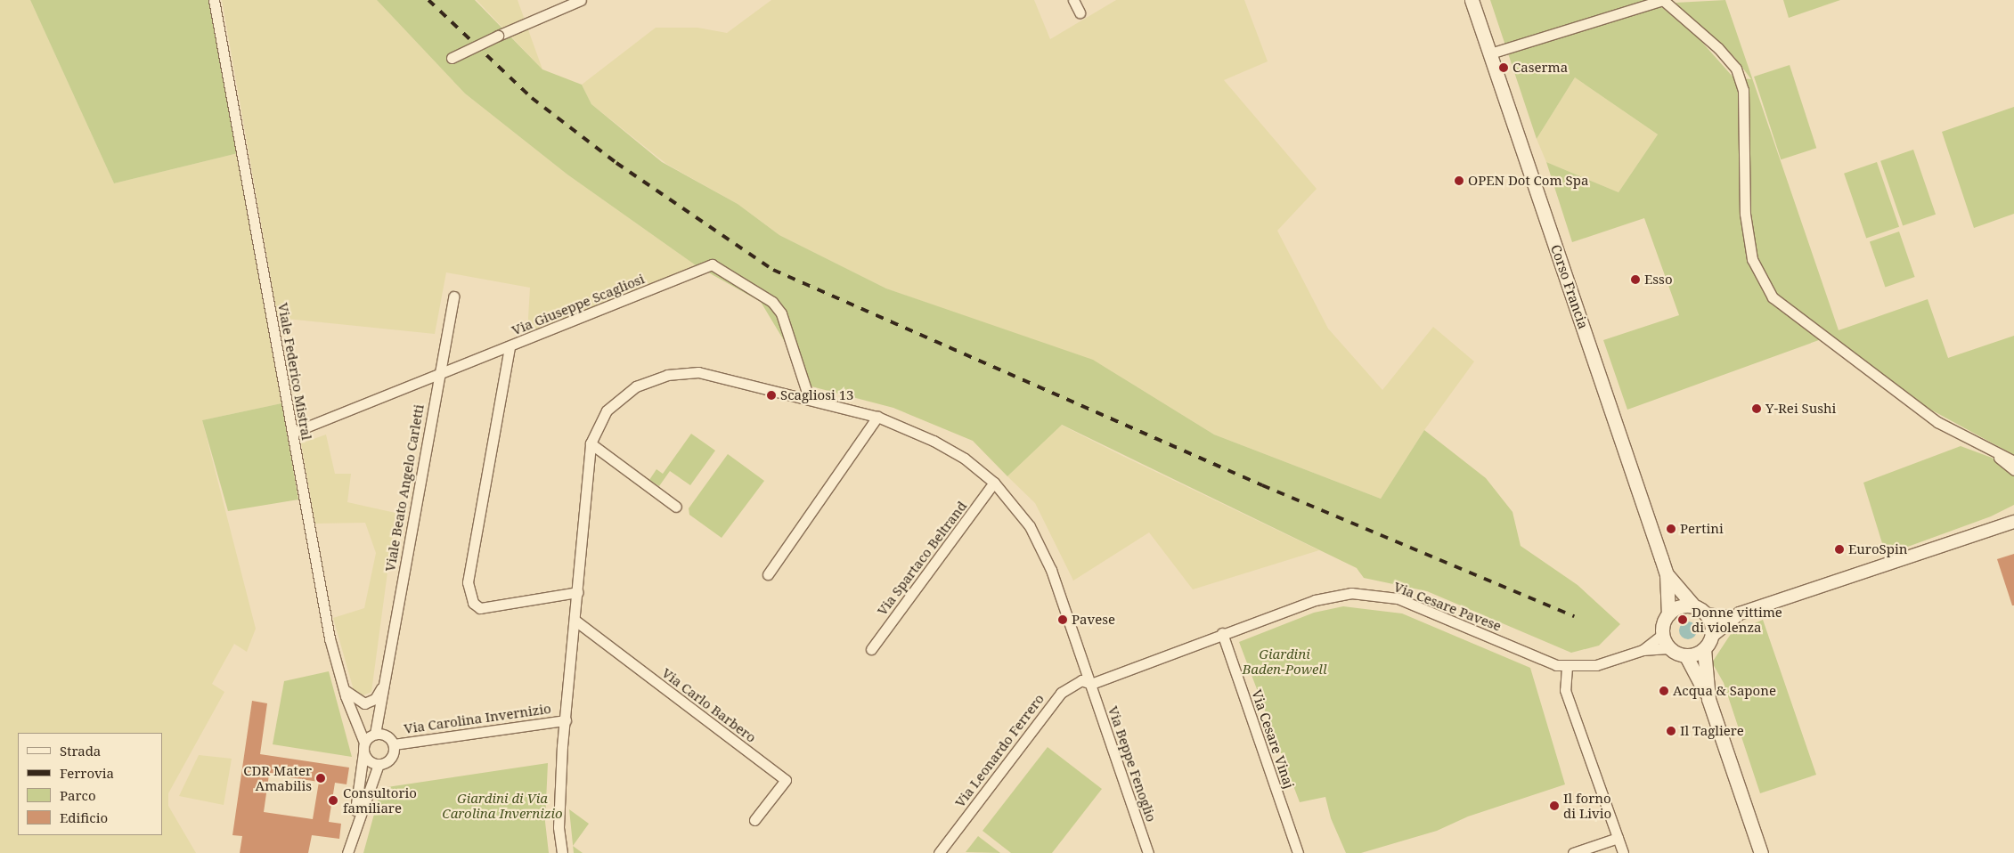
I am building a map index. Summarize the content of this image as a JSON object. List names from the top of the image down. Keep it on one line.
{"streets":{"main road":["Corso Francia"],"street":["Via Giuseppe Scagliosi","Viale Federico Mistral","Viale Beato Angelo Carletti","Via Spartaco Beltrand","Via Cesare Pavese","Via Carlo Barbero","Via Carolina Invernizio","Via Cesare Vinaj","Via Leonardo Ferrero","Via Beppe Fenoglio"]},"crossings":[["Corso Francia","Via Cesare Pavese"],["Viale Federico Mistral","Viale Beato Angelo Carletti"],["Viale Federico Mistral","Via Carolina Invernizio"],["Viale Beato Angelo Carletti","Via Carolina Invernizio"],["Via Cesare Pavese","Via Cesare Vinaj"],["Via Cesare Pavese","Via Leonardo Ferrero"],["Via Cesare Pavese","Via Beppe Fenoglio"],["Via Leonardo Ferrero","Via Beppe Fenoglio"]],"parks":["Giardini Baden-Powell","Giardini di Via Carolina Invernizio"],"places":["Caserma","OPEN Dot Com Spa","Esso","Scagliosi 13","Y-Rei Sushi","Pertini","EuroSpin","Pavese","Donne vittime di violenza","Acqua & Sapone","Il Tagliere","CDR Mater Amabilis","Consultorio familiare","Il forno di Livio"],"legend":["Strada","Ferrovia","Parco","Edificio"]}
